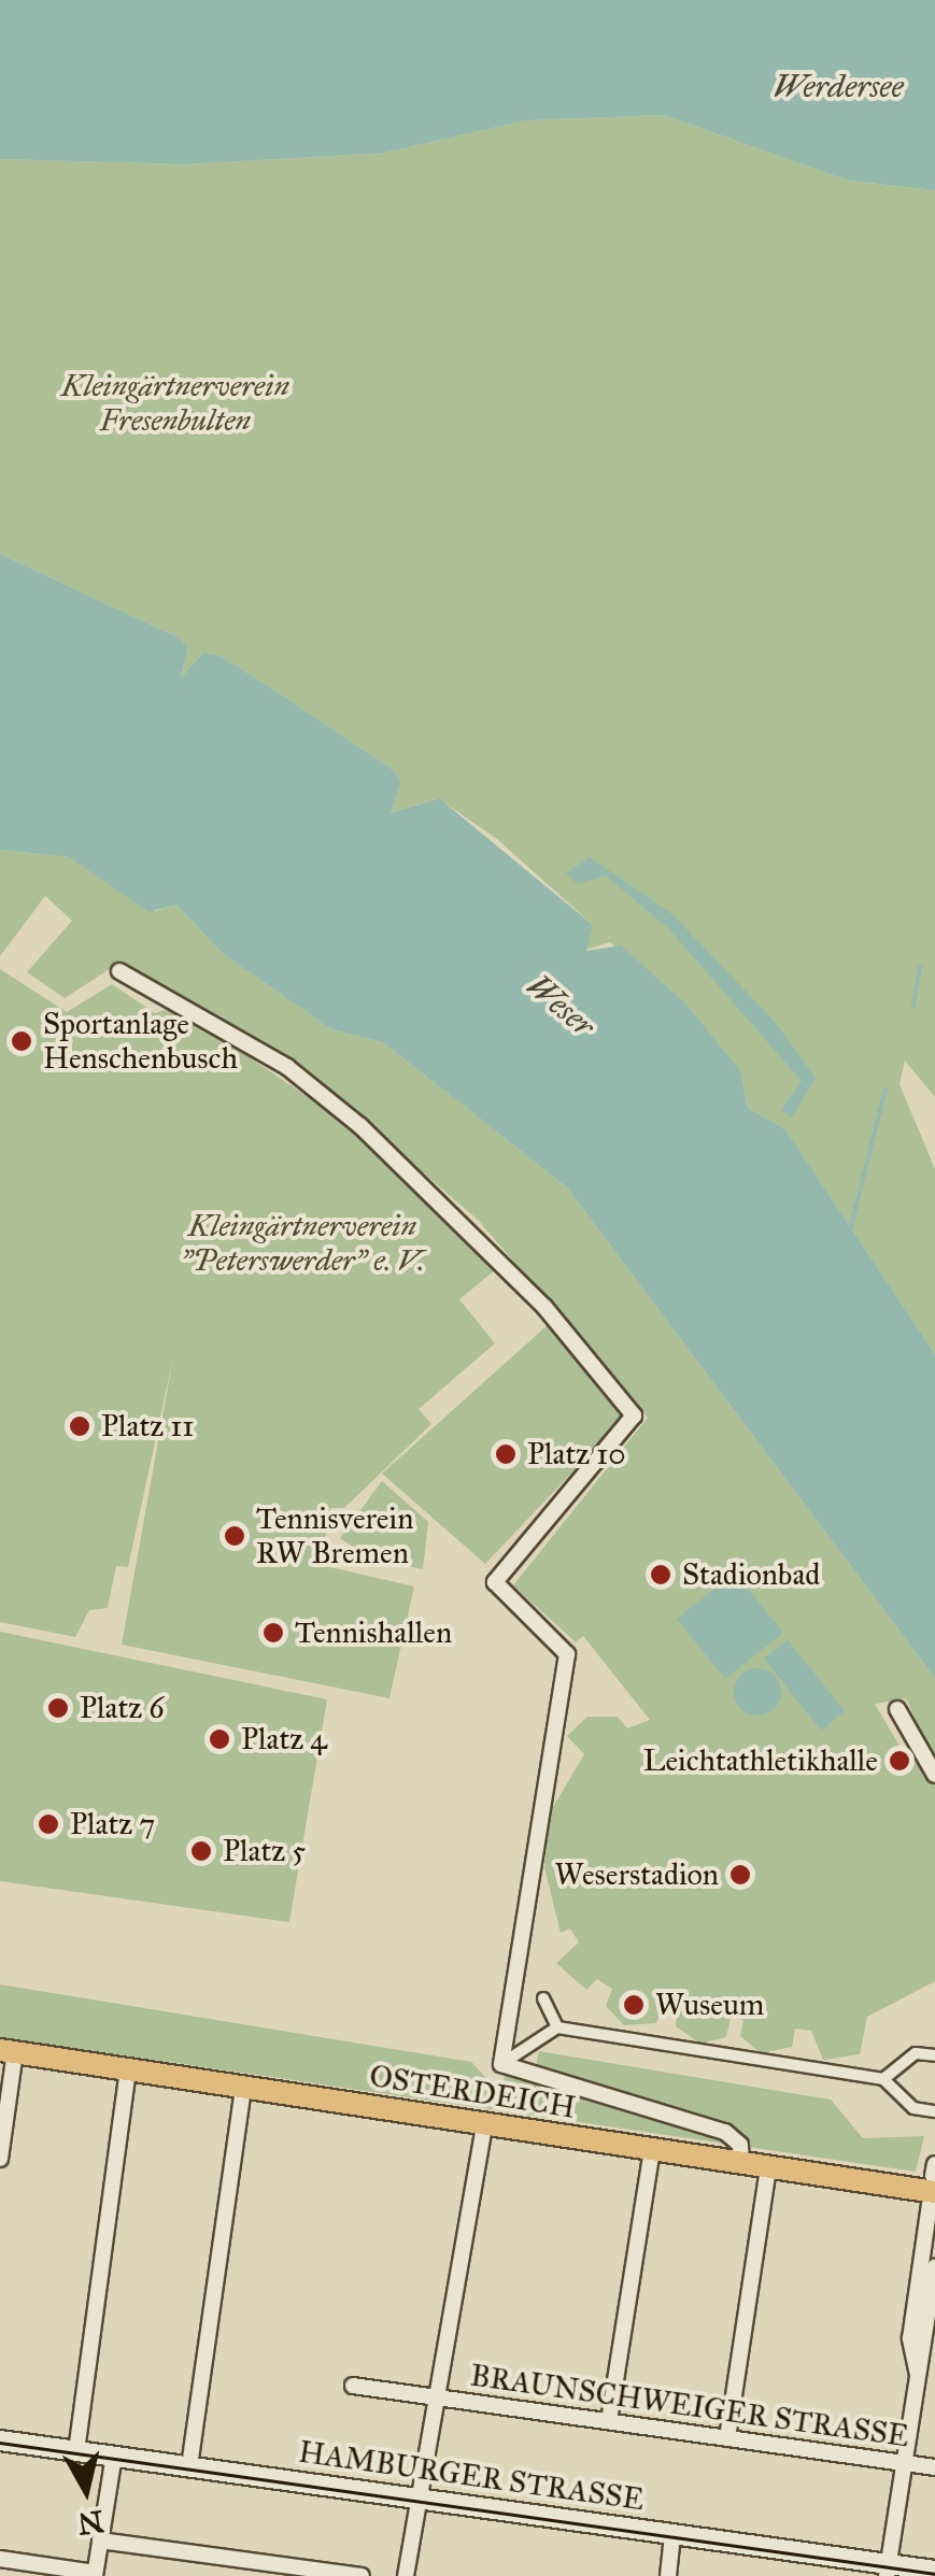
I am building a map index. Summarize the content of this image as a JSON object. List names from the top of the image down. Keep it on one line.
{"streets":{"main road":["OSTERDEICH"],"street":["BRAUNSCHWEIGER STRASSE","HAMBURGER STRASSE"]},"water":["Werdersee","Weser"],"parks":["Kleingärtnerverein Fresenbulten","Kleingärtnerverein \"Peterswerder\" e. V."],"places":["Sportanlage Henschenbusch","Platz 11","Platz 10","Tennisverein RW Bremen","Stadionbad","Tennishallen","Platz 6","Platz 4","Leichtathletikhalle","Platz 7","Platz 5","Weserstadion","Wuseum"],"north":"bottom"}
